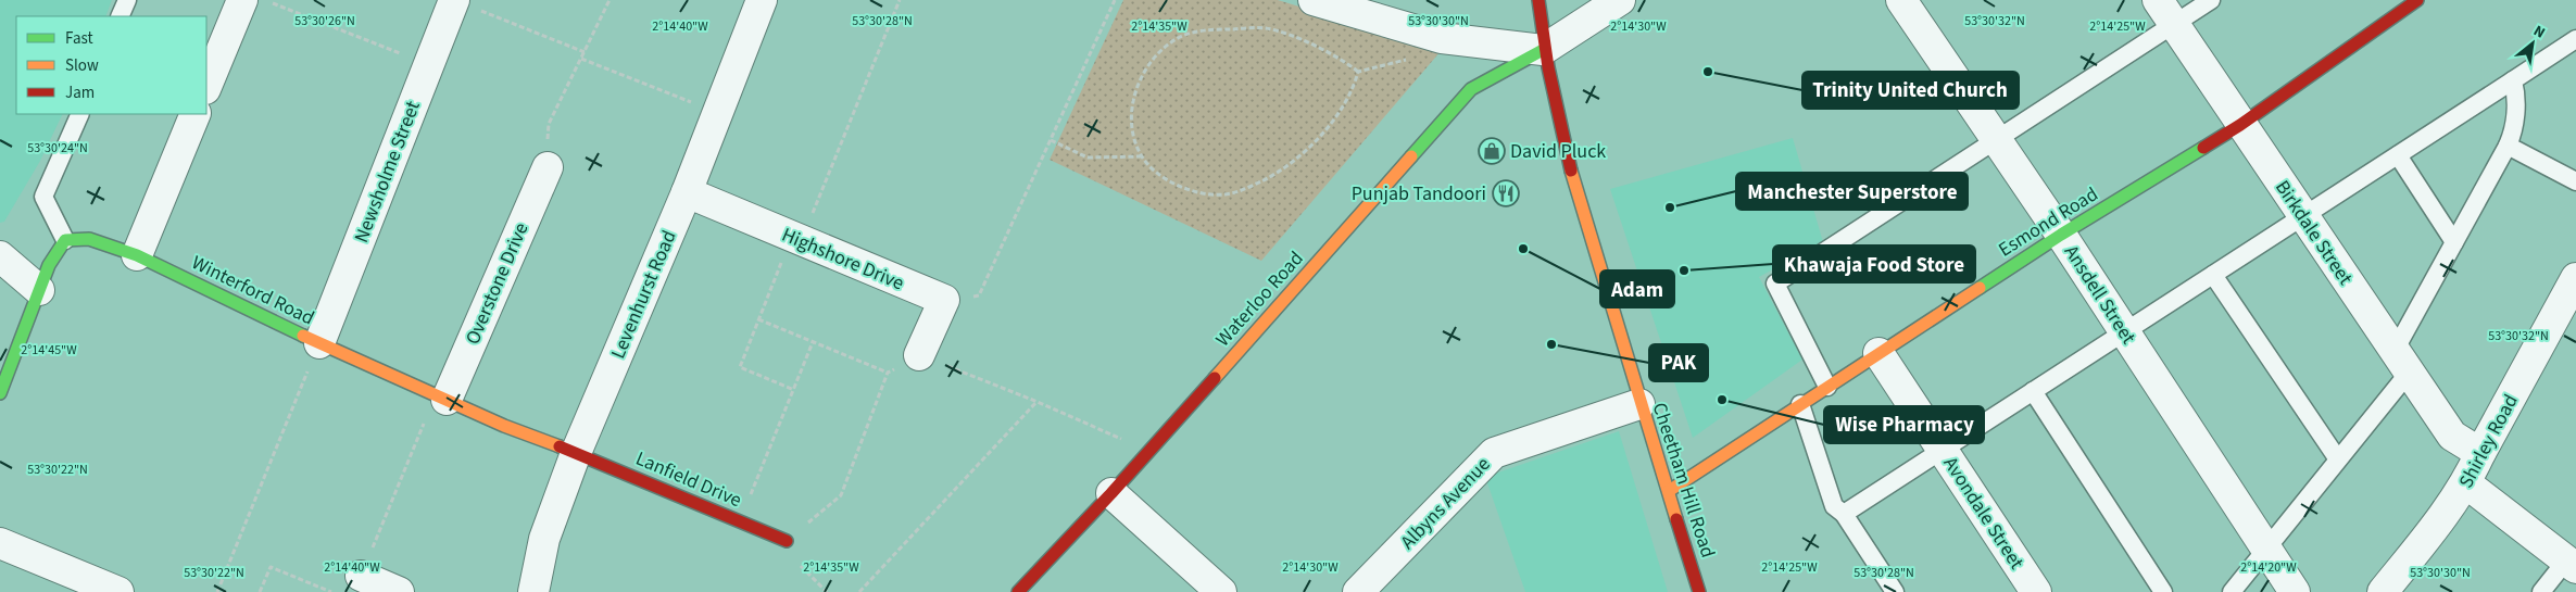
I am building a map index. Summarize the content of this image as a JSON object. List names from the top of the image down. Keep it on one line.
{"streets":{"main road":["Esmond Road","Winterford Road","Waterloo Road","Lanfield Drive","Cheetham Hill Road"],"street":["Newsholme Street","Birkdale Street","Highshore Drive","Overstone Drive","Levenhurst Road","Ansdell Street","Shirley Road","Albyns Avenue","Avondale Street"]},"crossings":[["Newsholme Street","Winterford Road"],["Esmond Road","Birkdale Street"],["Esmond Road","Ansdell Street"],["Esmond Road","Cheetham Hill Road"],["Esmond Road","Avondale Street"],["Birkdale Street","Shirley Road"],["Highshore Drive","Levenhurst Road"],["Overstone Drive","Winterford Road"],["Winterford Road","Levenhurst Road"],["Winterford Road","Lanfield Drive"],["Levenhurst Road","Lanfield Drive"],["Waterloo Road","Cheetham Hill Road"],["Cheetham Hill Road","Albyns Avenue"]],"places":{"other":["Trinity United Church","Manchester Superstore","Adam","Khawaja Food Store","PAK","Wise Pharmacy"],"shop":["David Pluck"],"restaurant":["Punjab Tandoori"]},"legend":["Fast","Slow","Jam"],"north":"top right","coordinates":["53°30'26\"N","53°30'28\"N","53°30'30\"N","53°30'32\"N","2°14'25\"W","2°14'40\"W","2°14'35\"W","2°14'30\"W","53°30'24\"N","2°14'45\"W","53°30'22\"N","2°14'20\"W"]}
